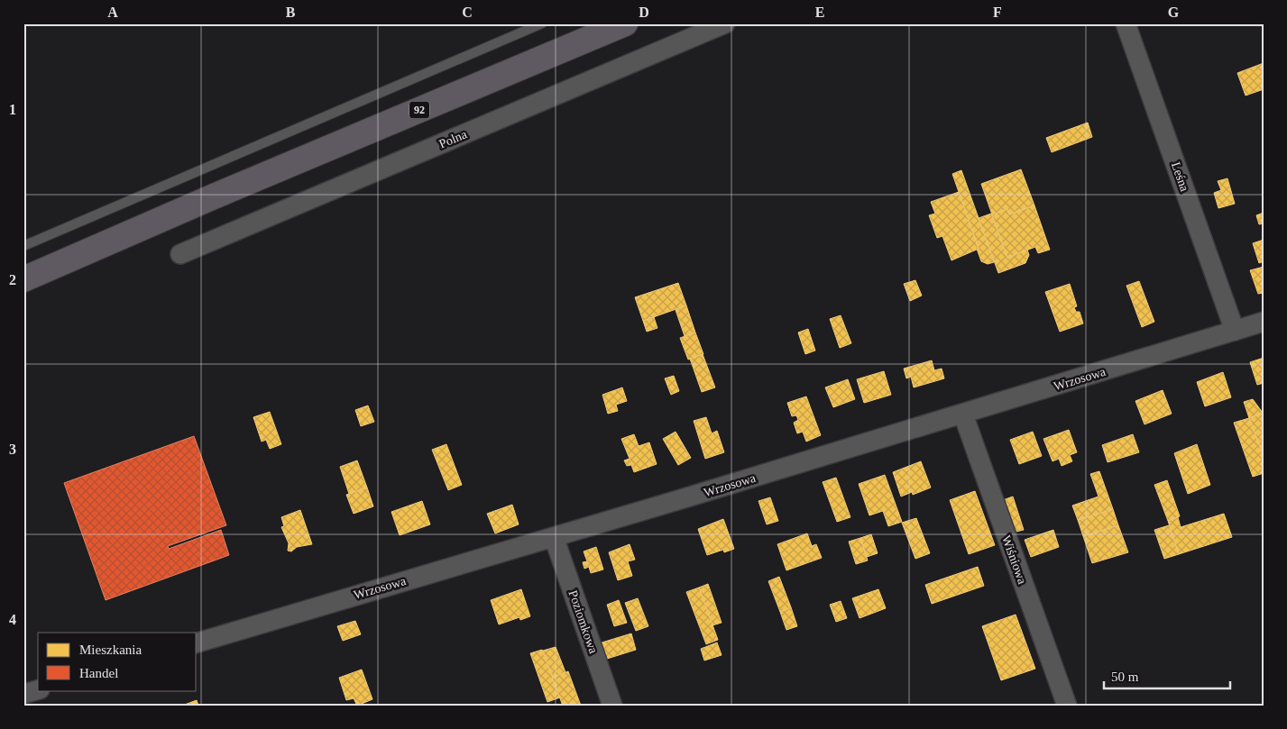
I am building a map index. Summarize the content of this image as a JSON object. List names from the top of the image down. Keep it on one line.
{"streets":{"main road":["92"],"street":["Polna","Leśna","Wrzosowa","Wiśniowa","Poziomkowa"]},"crossings":[["Leśna","Wrzosowa"],["Wrzosowa","Wiśniowa"],["Wrzosowa","Poziomkowa"]],"legend":["Mieszkania","Handel"],"scale_bar":"50 m","grid":{"columns":["A","B","C","D","E","F","G"],"rows":["1","2","3","4"]}}
